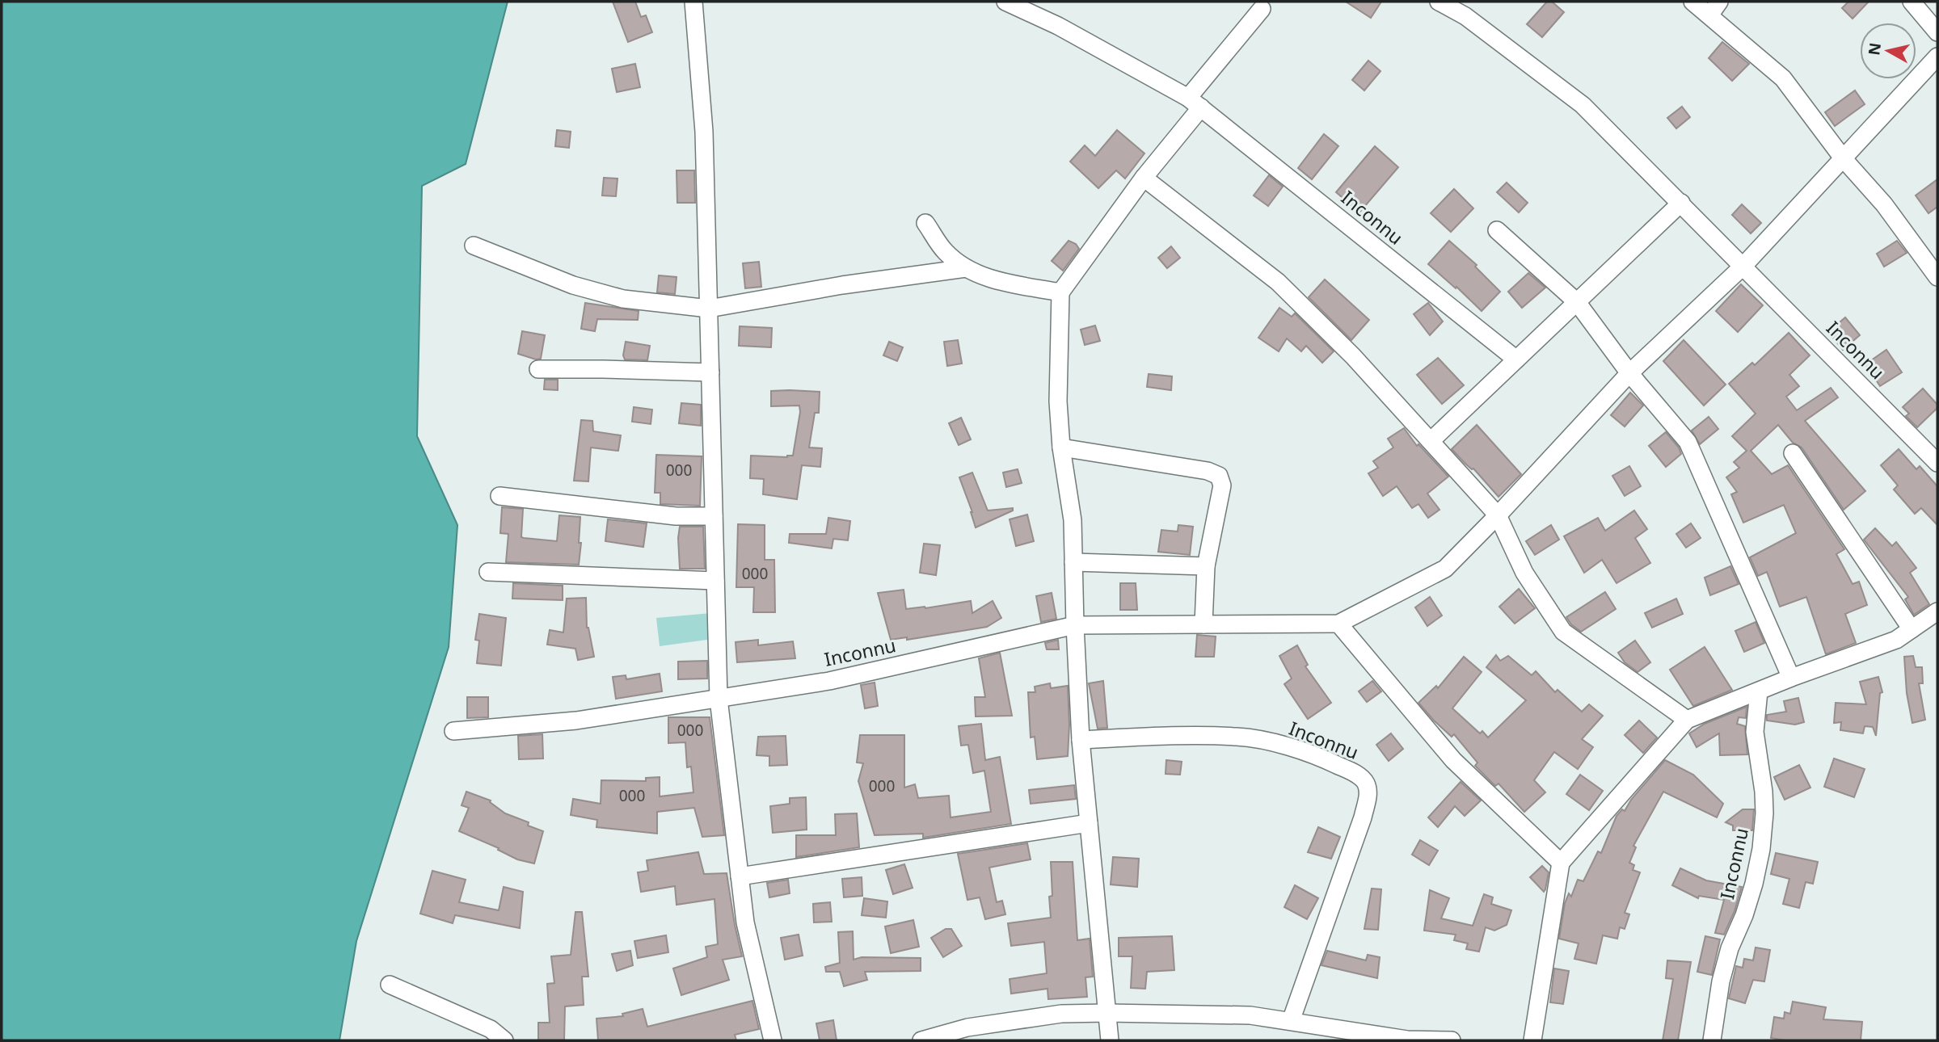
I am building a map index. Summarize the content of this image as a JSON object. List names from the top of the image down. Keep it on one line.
{"streets":{"street":["Inconnu"]},"house_numbers":["000","000","000","000","000"],"north":"left"}
